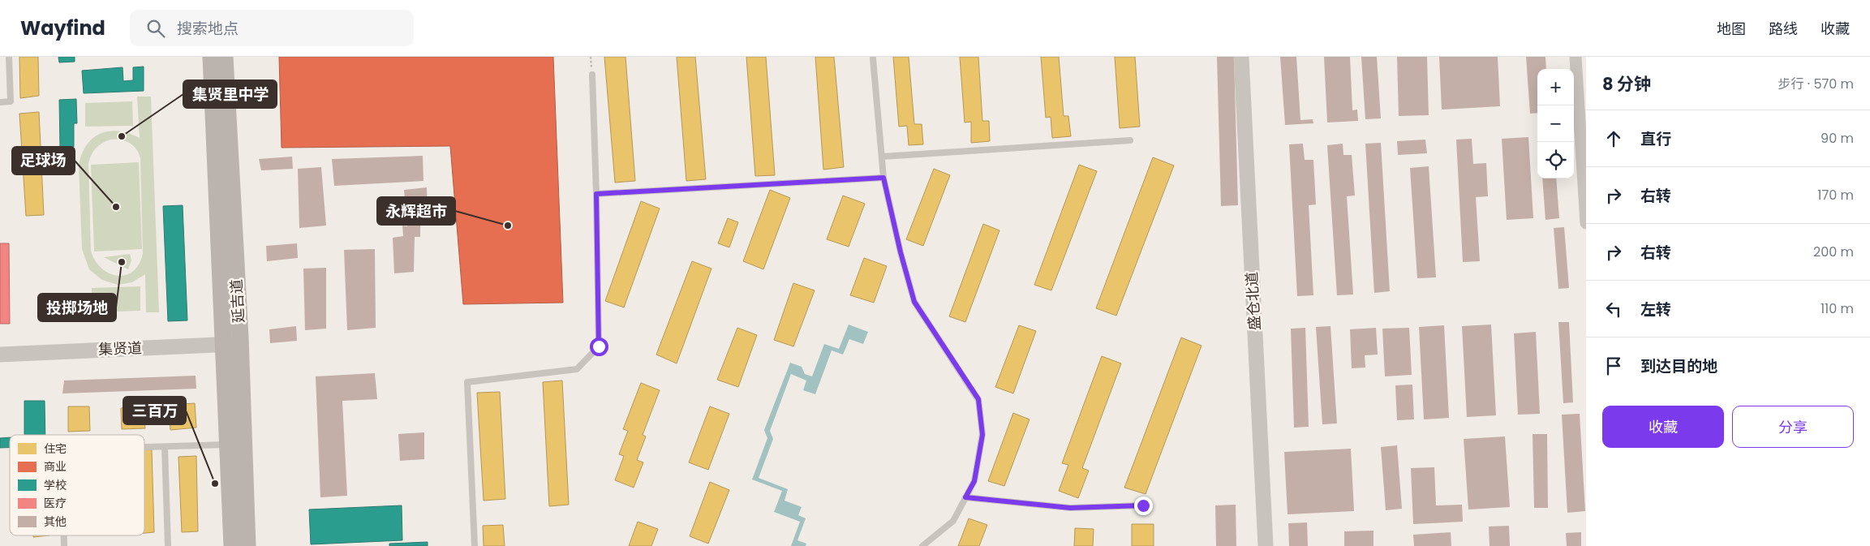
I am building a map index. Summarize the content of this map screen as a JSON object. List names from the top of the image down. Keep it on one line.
{"streets":{"main road":["延吉道"],"street":["盛仓北道","集贤道"]},"crossings":[["延吉道","集贤道"]],"places":["集贤里中学","足球场","永辉超市","投掷场地","三百万"],"legend":["住宅","商业","学校","医疗","其他"],"page":{"header":"Wayfind","search":"搜索地点","nav":["地图","路线","收藏"],"heading":["8 分钟","步行 · 570 m"],"map_buttons":["+","−"],"list":[["直行","90 m"],["右转","170 m"],["右转","200 m"],["左转","110 m"],"到达目的地"],"buttons":["收藏","分享"]}}
